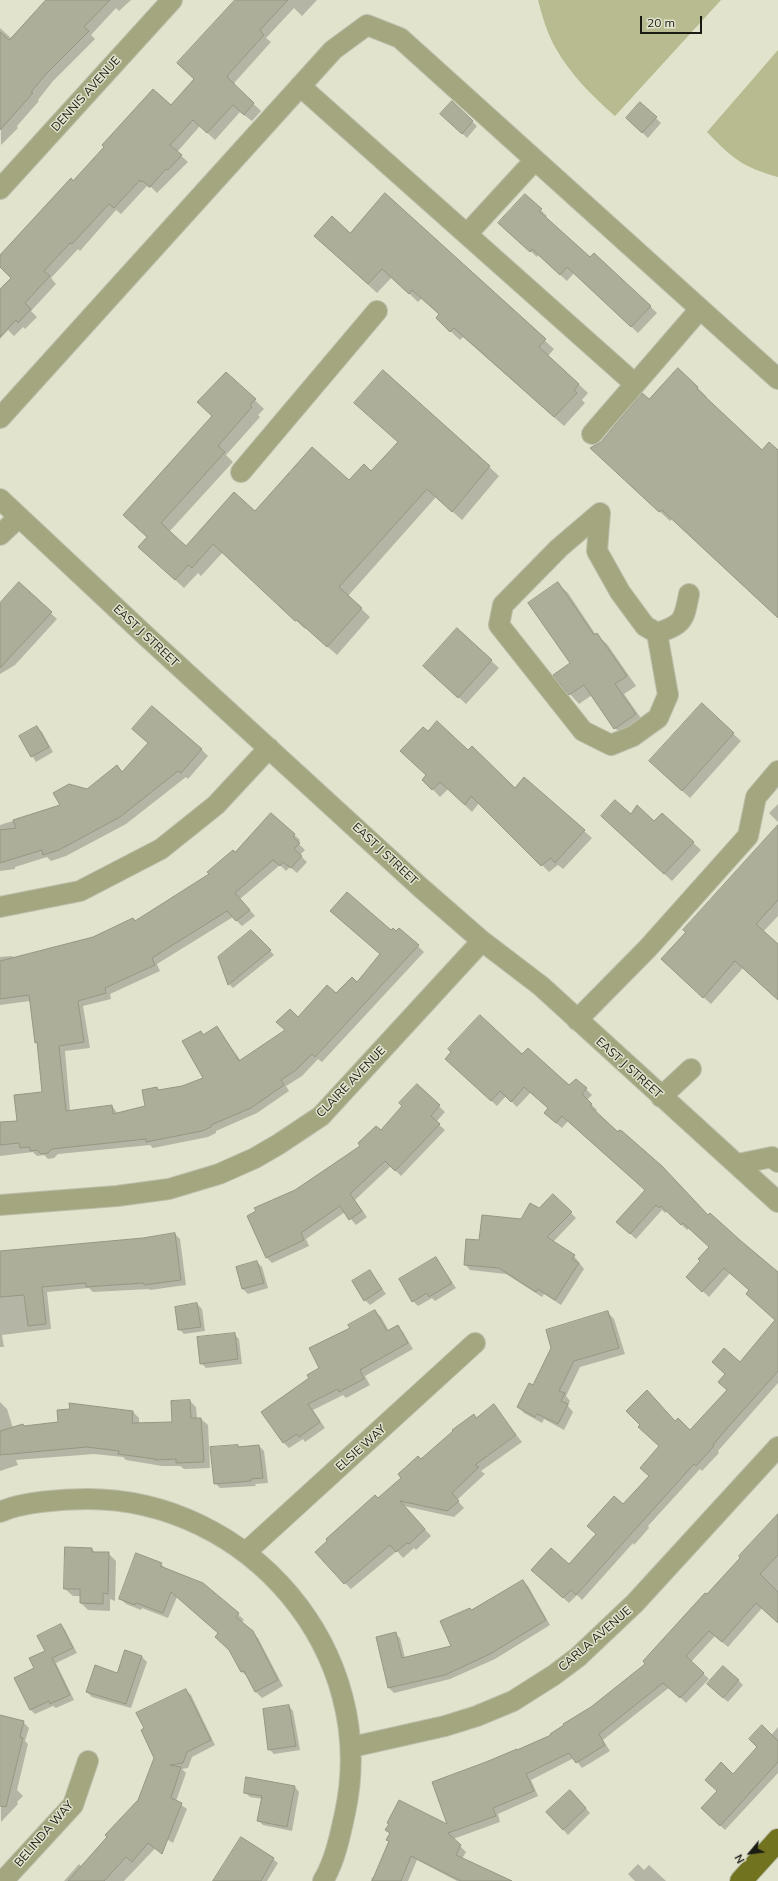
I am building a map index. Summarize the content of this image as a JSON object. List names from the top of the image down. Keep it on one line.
{"streets":{"street":["DENNIS AVENUE","EAST J STREET","CLAIRE AVENUE","ELSIE WAY","CARLA AVENUE","BELINDA WAY"]},"crossings":[["EAST J STREET","CLAIRE AVENUE"]],"scale_bar":"20 m","north":"bottom left"}
